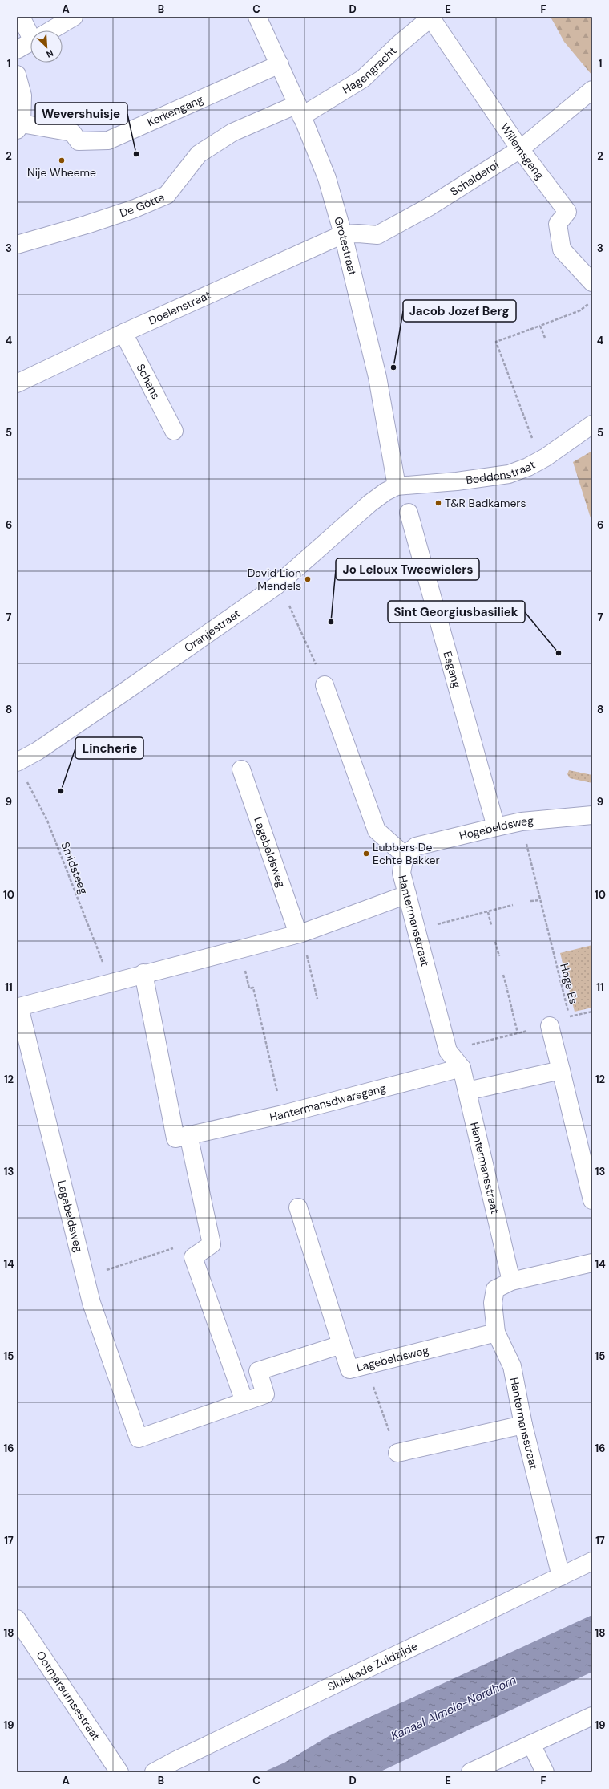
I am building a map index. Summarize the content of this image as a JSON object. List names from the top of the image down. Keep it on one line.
{"streets":{"street":["Hagengracht","Kerkengang","Willemsgang","Schalderoi","De Götte","Grotestraat","Doelenstraat","Schans","Boddenstraat","Oranjestraat","Esgang","Hogebeldsweg","Lagebeldsweg","Hantermansstraat","Hantermansdwarsgang","Sluiskade Zuidzijde","Ootmarsumsestraat"],"path":["Smidsteeg","Hoge Es"]},"crossings":[["Hagengracht","Willemsgang"],["Hagengracht","De Götte"],["Hagengracht","Grotestraat"],["Kerkengang","Grotestraat"],["Willemsgang","Schalderoi"],["Schalderoi","Grotestraat"],["Schalderoi","Doelenstraat"],["De Götte","Grotestraat"],["Grotestraat","Doelenstraat"],["Grotestraat","Boddenstraat"],["Grotestraat","Oranjestraat"],["Doelenstraat","Schans"],["Boddenstraat","Oranjestraat"],["Esgang","Hogebeldsweg"],["Hogebeldsweg","Hantermansstraat"],["Hogebeldsweg","Hoge Es"],["Lagebeldsweg","Smidsteeg"],["Lagebeldsweg","Hantermansstraat"],["Hantermansstraat","Hoge Es"],["Hantermansstraat","Hantermansdwarsgang"],["Hantermansstraat","Sluiskade Zuidzijde"]],"water":["Kanaal Almelo-Nordhorn"],"places":["Wevershuisje","Nije Wheeme","Jacob Jozef Berg","T&R Badkamers","David Lion Mendels","Jo Leloux Tweewielers","Sint Georgiusbasiliek","Lincherie","Lubbers De Echte Bakker"],"north":"bottom right","grid":{"columns":["A","B","C","D","E","F"],"rows":["1","2","3","4","5","6","7","8","9","10","11","12","13","14","15","16","17","18","19"]}}
